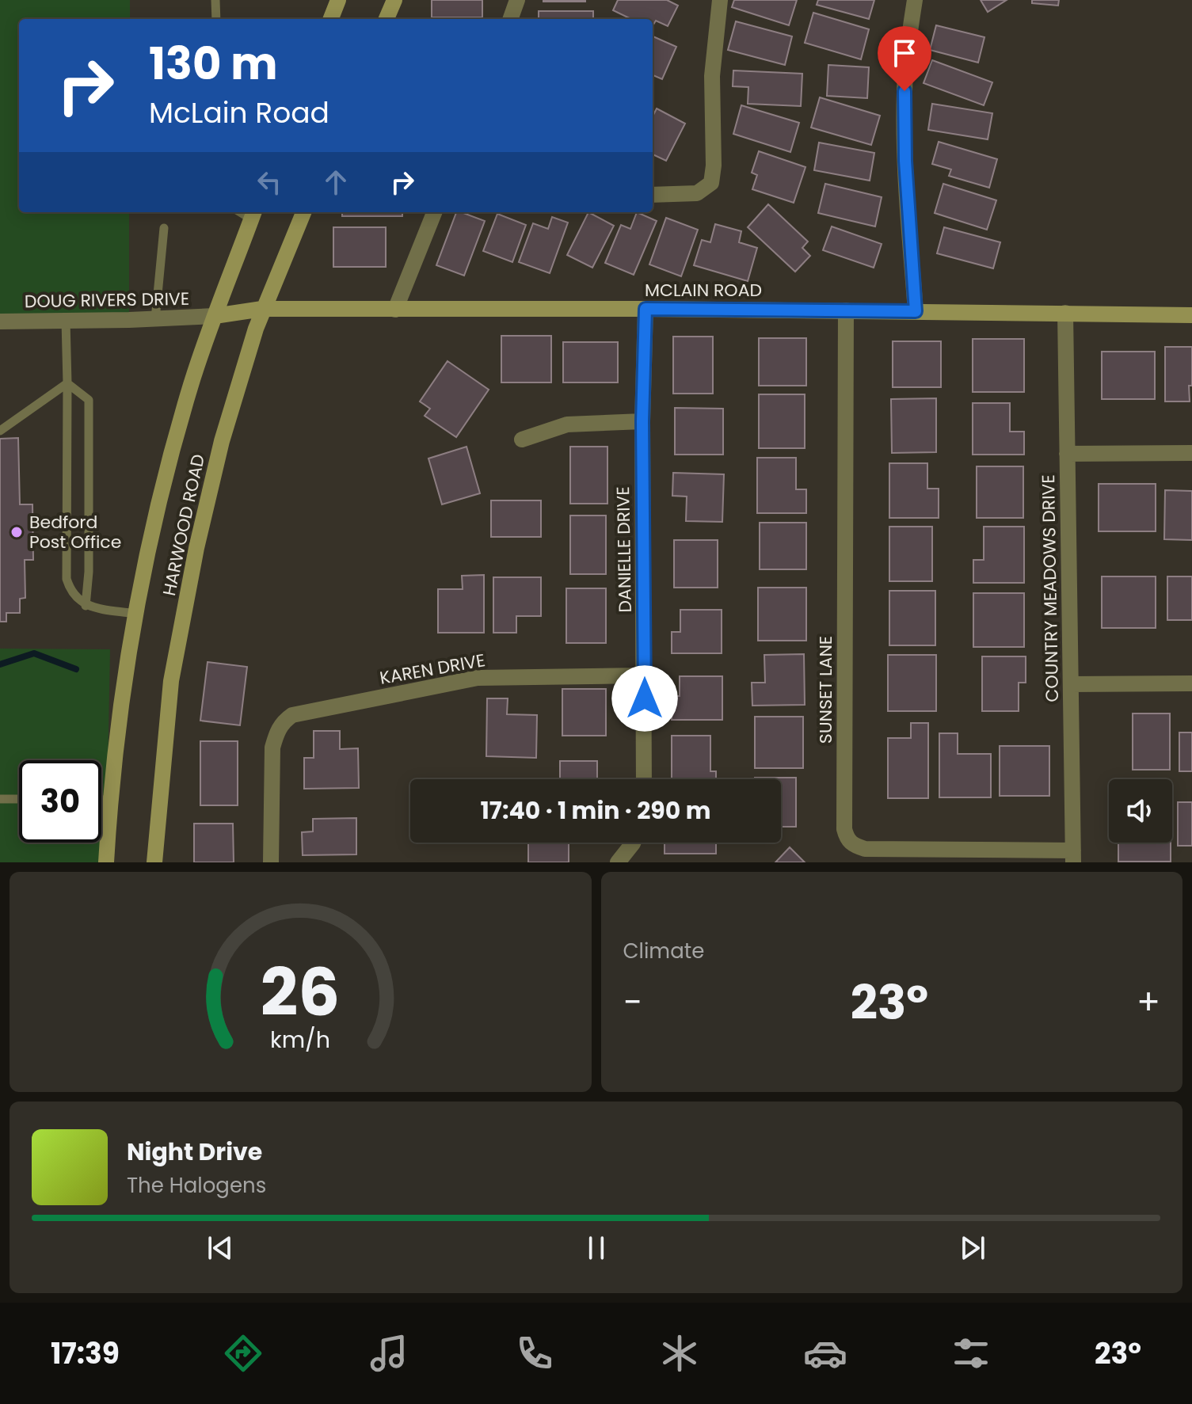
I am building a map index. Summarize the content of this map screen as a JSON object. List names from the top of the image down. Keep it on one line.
{"streets":{"main road":["MCLAIN ROAD","HARWOOD ROAD"],"street":["DOUG RIVERS DRIVE","DANIELLE DRIVE","COUNTRY MEADOWS DRIVE","KAREN DRIVE","SUNSET LANE"]},"crossings":[["MCLAIN ROAD","DOUG RIVERS DRIVE"],["MCLAIN ROAD","HARWOOD ROAD"],["MCLAIN ROAD","DANIELLE DRIVE"],["MCLAIN ROAD","COUNTRY MEADOWS DRIVE"],["MCLAIN ROAD","SUNSET LANE"],["DOUG RIVERS DRIVE","HARWOOD ROAD"],["DANIELLE DRIVE","KAREN DRIVE"],["COUNTRY MEADOWS DRIVE","SUNSET LANE"]],"places":["Bedford Post Office"],"page":{"turn":["130 m","McLain Road"],"limit":"30","trip":"17:40 · 1 min · 290 m","tile":"Climate","heat":["−","23°","+"],"song":["Night Drive","The Halogens"],"tabs":["17:39","23°"],"gauge":["26","km/h"]}}
